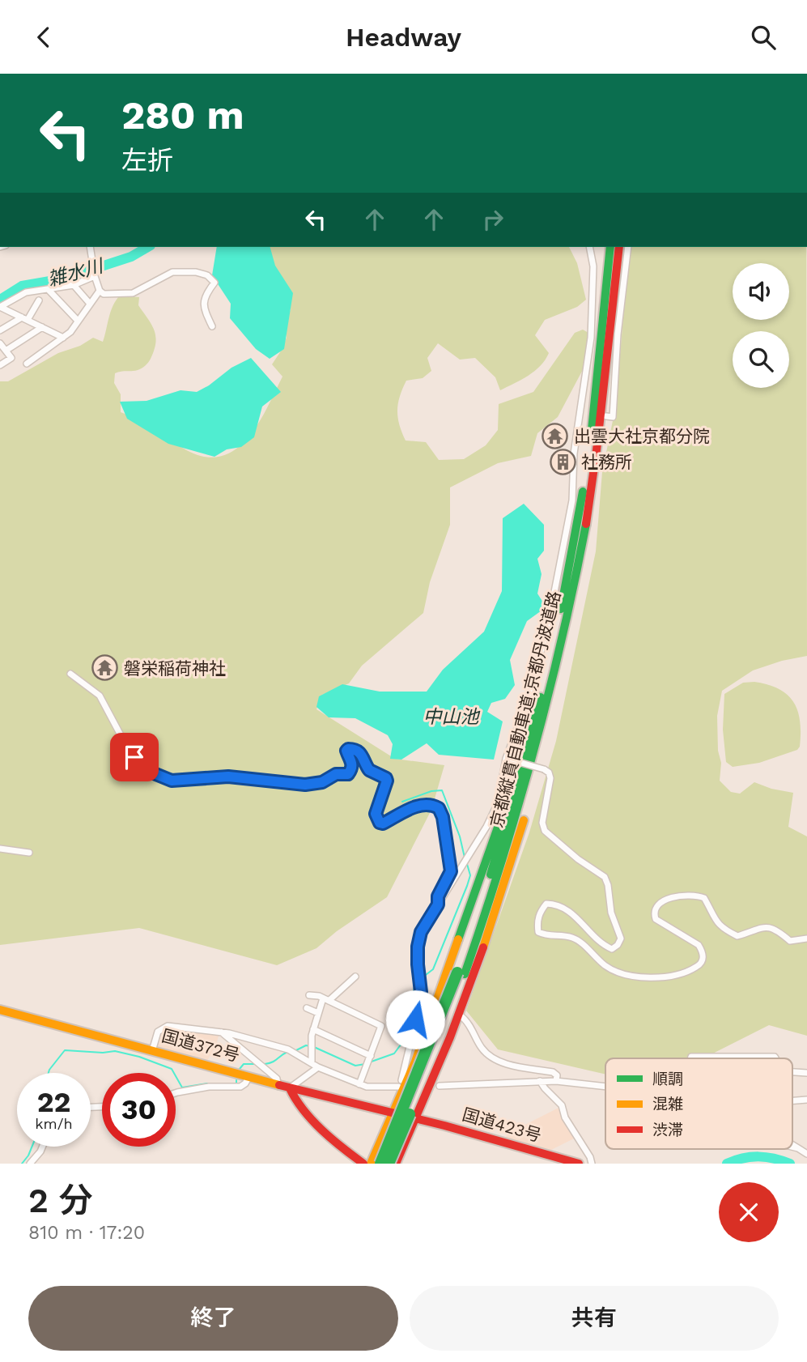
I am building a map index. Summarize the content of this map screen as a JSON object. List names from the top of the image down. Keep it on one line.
{"streets":{"main road":["京都縦貫自動車道;京都丹波道路","国道372号","国道423号"]},"crossings":[["京都縦貫自動車道;京都丹波道路","国道372号"],["京都縦貫自動車道;京都丹波道路","国道423号"],["国道372号","国道423号"]],"water":["雑水川","中山池"],"places":{"temple":["出雲大社京都分院","磐栄稲荷神社"],"building":["社務所"]},"legend":["順調","混雑","渋滞"],"page":{"header":"Headway","turn":["280 m","左折"],"speed":"22 km/h","limit":"30","heading":["2 分","810 m · 17:20"],"buttons":["終了","共有"]}}
